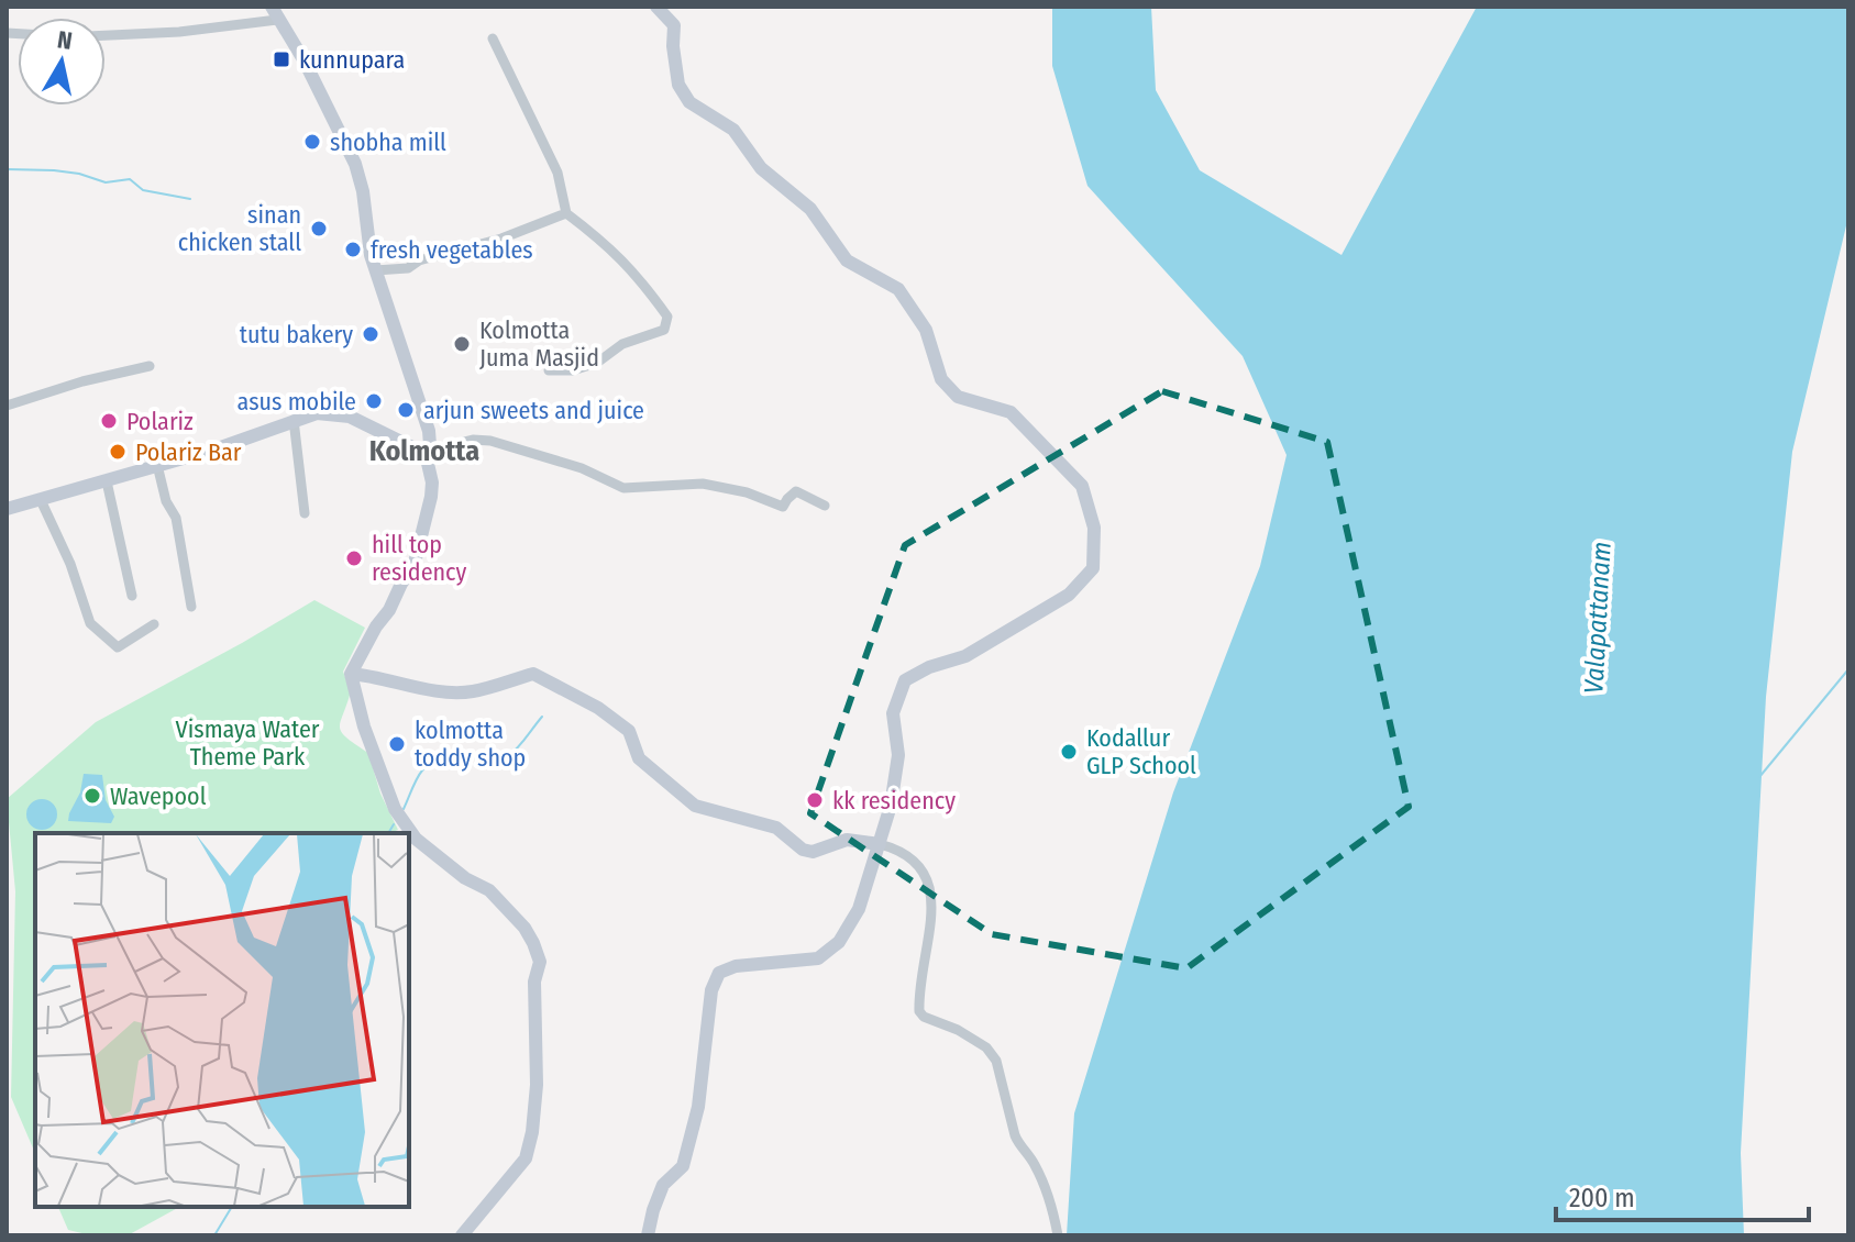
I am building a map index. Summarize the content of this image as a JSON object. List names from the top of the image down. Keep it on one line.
{"districts":["Kolmotta"],"water":["Valapattanam"],"parks":["Vismaya Water Theme Park"],"places":{"transit":["kunnupara"],"other":["shobha mill","sinan chicken stall","fresh vegetables","tutu bakery","Kolmotta Juma Masjid","asus mobile","arjun sweets and juice","Polariz","Polariz Bar","hill top residency","kolmotta toddy shop","Kodallur GLP School","Wavepool","kk residency"]},"scale_bar":"200 m","north":"top"}
